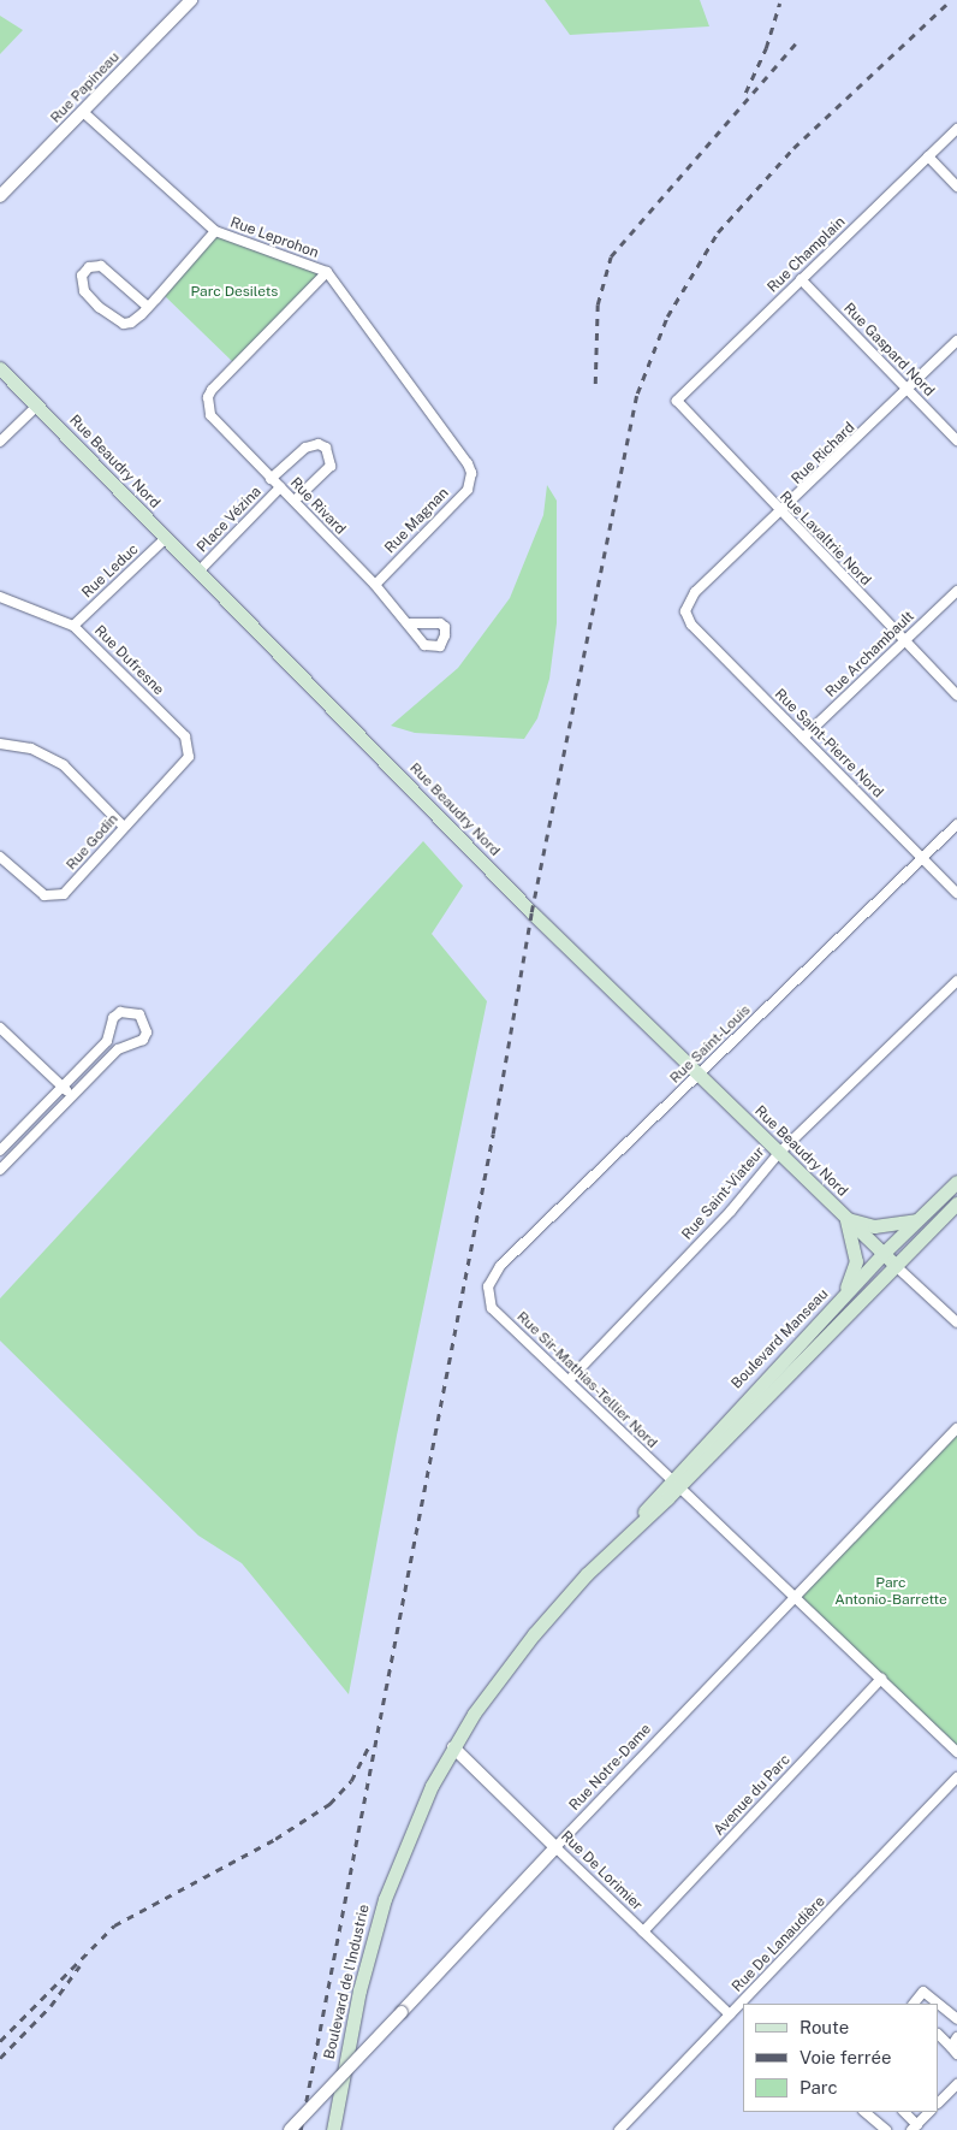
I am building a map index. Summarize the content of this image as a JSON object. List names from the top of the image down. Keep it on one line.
{"streets":{"main road":["Rue Beaudry Nord","Boulevard Manseau","Boulevard de l'Industrie"],"street":["Rue Papineau","Rue Leprohon","Rue Champlain","Rue Gaspard Nord","Rue Richard","Rue Rivard","Place Vézina","Rue Magnan","Rue Lavaltrie Nord","Rue Leduc","Rue Archambault","Rue Dufresne","Rue Saint-Pierre Nord","Rue Godin","Rue Saint-Louis","Rue Saint-Viateur","Rue Sir-Mathias-Tellier Nord","Rue Notre-Dame","Avenue du Parc","Rue De Lorimier","Rue De Lanaudière"]},"crossings":[["Rue Papineau","Rue Leprohon"],["Rue Leprohon","Rue Rivard"],["Rue Leprohon","Rue Magnan"],["Rue Champlain","Rue Gaspard Nord"],["Rue Champlain","Rue Lavaltrie Nord"],["Rue Gaspard Nord","Rue Richard"],["Rue Richard","Rue Lavaltrie Nord"],["Rue Richard","Rue Saint-Pierre Nord"],["Rue Beaudry Nord","Place Vézina"],["Rue Beaudry Nord","Rue Leduc"],["Rue Beaudry Nord","Rue Saint-Louis"],["Rue Beaudry Nord","Rue Saint-Viateur"],["Rue Beaudry Nord","Boulevard Manseau"],["Rue Rivard","Place Vézina"],["Rue Rivard","Rue Magnan"],["Rue Lavaltrie Nord","Rue Archambault"],["Rue Leduc","Rue Dufresne"],["Rue Archambault","Rue Saint-Pierre Nord"],["Rue Dufresne","Rue Godin"],["Rue Saint-Pierre Nord","Rue Saint-Louis"],["Rue Saint-Louis","Rue Sir-Mathias-Tellier Nord"],["Rue Saint-Viateur","Rue Sir-Mathias-Tellier Nord"],["Boulevard Manseau","Rue Sir-Mathias-Tellier Nord"],["Boulevard Manseau","Rue De Lorimier"],["Boulevard Manseau","Boulevard de l'Industrie"],["Rue Sir-Mathias-Tellier Nord","Rue Notre-Dame"],["Rue Sir-Mathias-Tellier Nord","Avenue du Parc"],["Rue Notre-Dame","Rue De Lorimier"],["Avenue du Parc","Rue De Lorimier"],["Rue De Lorimier","Rue De Lanaudière"],["Rue De Lorimier","Boulevard de l'Industrie"]],"parks":["Parc Desilets","Parc Antonio-Barrette"],"legend":["Route","Voie ferrée","Parc"]}
